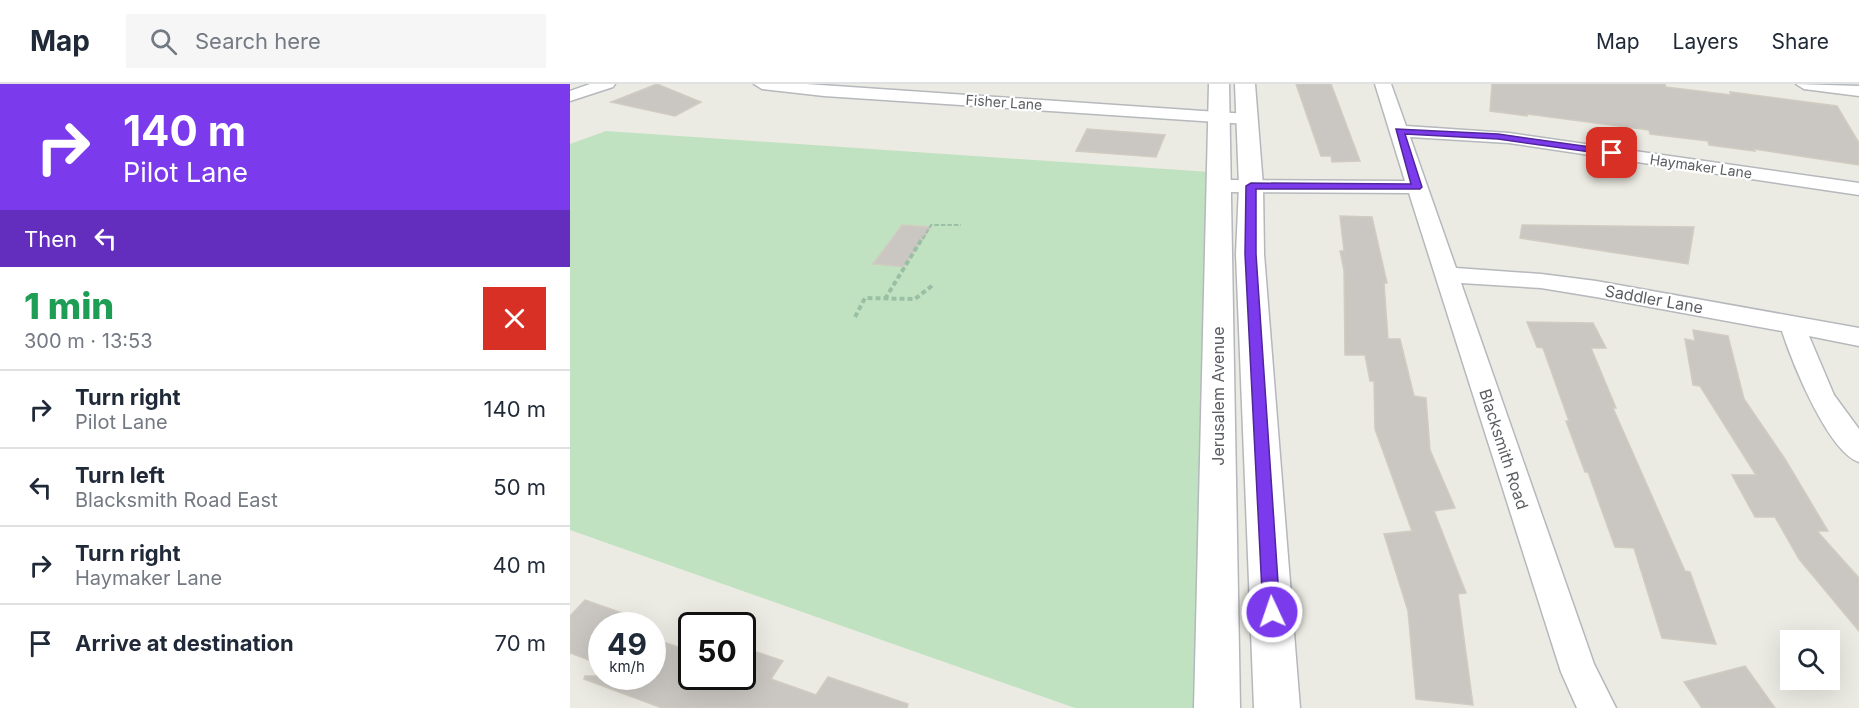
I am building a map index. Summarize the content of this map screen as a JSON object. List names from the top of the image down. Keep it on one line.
{"streets":{"main road":["Jerusalem Avenue"],"street":["Fisher Lane","Haymaker Lane","Saddler Lane","Blacksmith Road"]},"crossings":[["Fisher Lane","Jerusalem Avenue"],["Haymaker Lane","Blacksmith Road"],["Saddler Lane","Blacksmith Road"]],"page":{"header":"Map","search":"Search here","nav":["Map","Layers","Share"],"turn":["140 m","Pilot Lane"],"then":"Then","heading":["1 min","300 m · 13:53"],"list":[{"name":"Turn right","note":"Pilot Lane","value":"140 m"},{"name":"Turn left","note":"Blacksmith Road East","value":"50 m"},{"name":"Turn right","note":"Haymaker Lane","value":"40 m"},{"name":"Arrive at destination","value":"70 m"}],"speed":"49 km/h","limit":"50"}}
